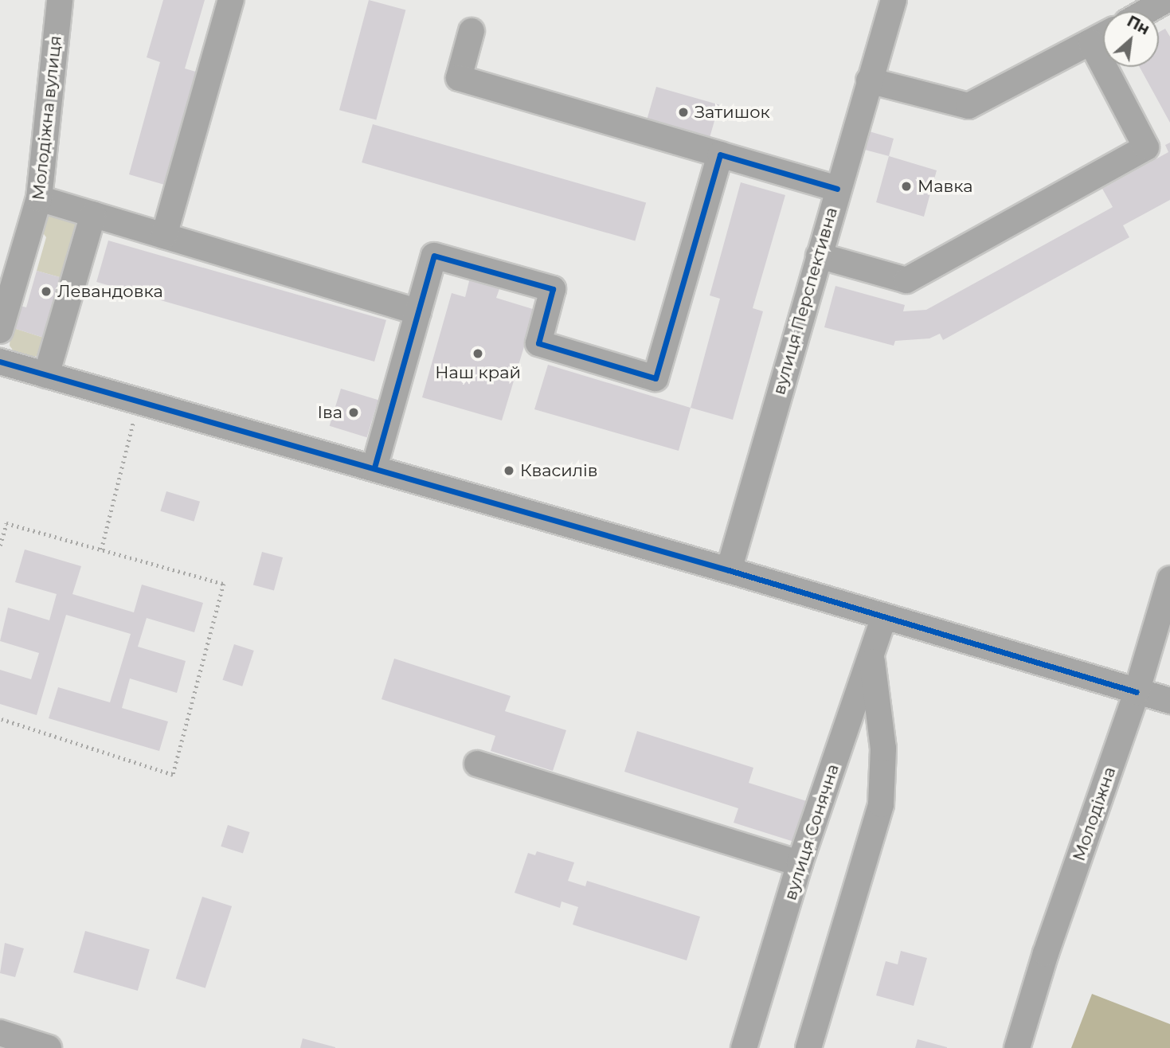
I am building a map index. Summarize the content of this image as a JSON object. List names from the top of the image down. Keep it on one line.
{"streets":{"street":["Молодіжна вулиця","вулиця Перспективна","Молодіжна","вулиця Сонячна"]},"places":["Затишок","Мавка","Левандовка","Наш край","Іва","Квасилів"],"north":"top right"}
